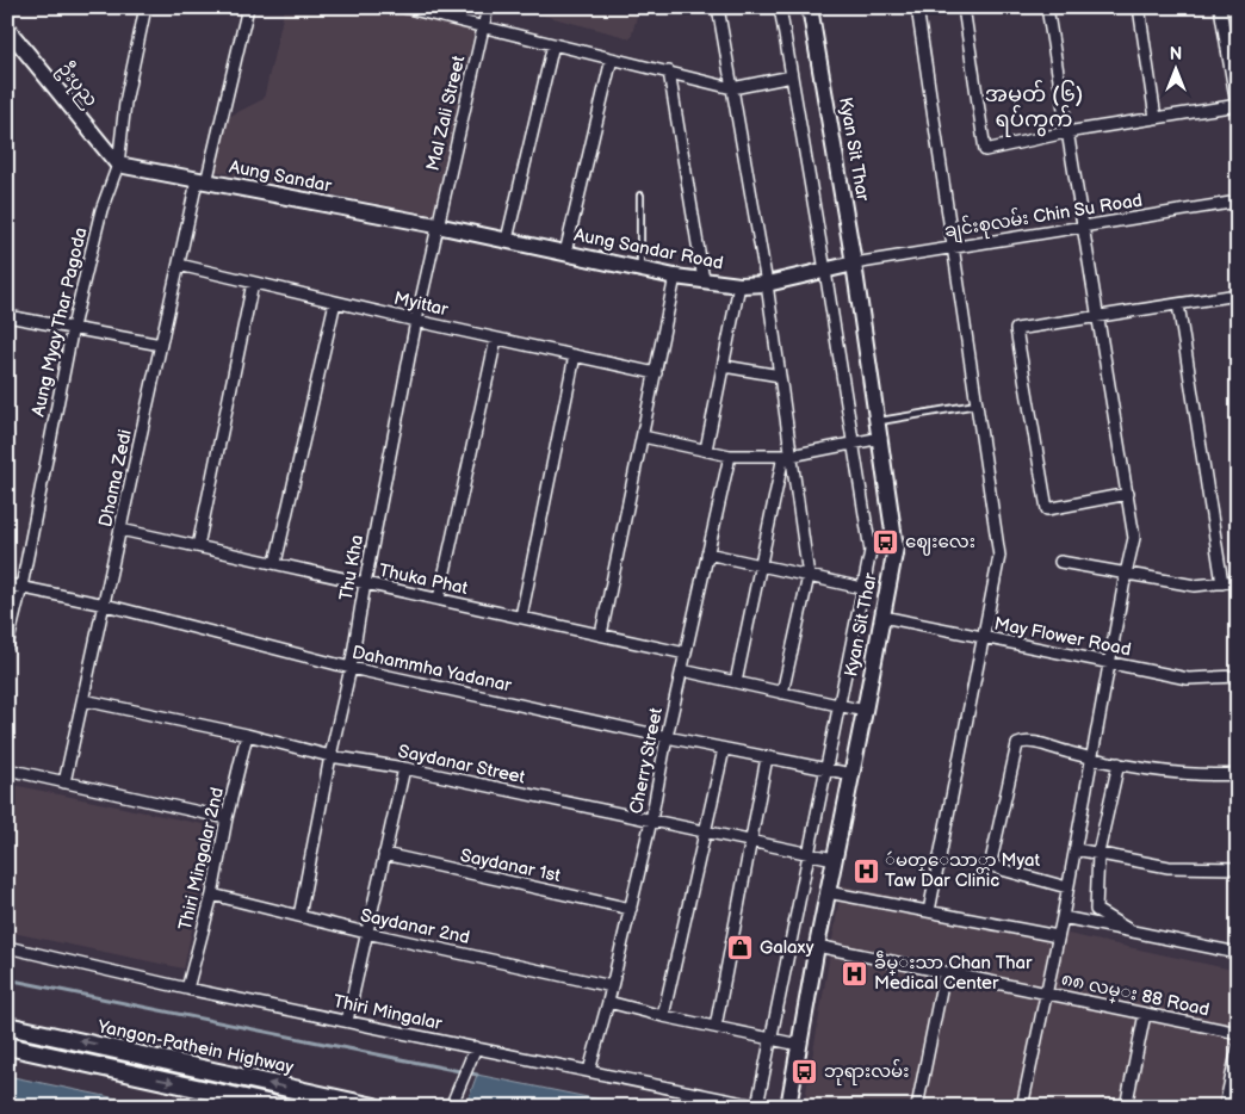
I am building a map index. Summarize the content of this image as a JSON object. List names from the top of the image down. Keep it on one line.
{"streets":{"main road":["ဦးပုည","Kyan Sit Thar","Aung Sandar","Aung Sandar Road","Yangon-Pathein Highway"],"street":["Mal Zali Street","ချင်းစုလမ်း Chin Su Road","Myittar","Aung Myay Thar Pagoda","Dhama Zedi","Thu Kha","Thuka Phat","May Flower Road","Dahammha Yadanar","Cherry Street","Saydanar Street","Thiri Mingalar 2nd","Saydanar 1st","Saydanar 2nd","၈၈ လမ္း 88 Road","Thiri Mingalar"]},"crossings":[["ဦးပုည","Aung Sandar"],["ဦးပုည","Aung Myay Thar Pagoda"],["Mal Zali Street","Aung Sandar"],["Mal Zali Street","Aung Sandar Road"],["Mal Zali Street","Thu Kha"],["Kyan Sit Thar","ချင်းစုလမ်း Chin Su Road"],["Kyan Sit Thar","Aung Sandar Road"],["Kyan Sit Thar","May Flower Road"],["Kyan Sit Thar","Dahammha Yadanar"],["Kyan Sit Thar","Saydanar Street"],["Kyan Sit Thar","၈၈ လမ္း 88 Road"],["Aung Sandar","Aung Sandar Road"],["Aung Sandar","Aung Myay Thar Pagoda"],["Aung Sandar","Dhama Zedi"],["Aung Sandar","Thu Kha"],["ချင်းစုလမ်း Chin Su Road","Aung Sandar Road"],["Aung Sandar Road","Thu Kha"],["Myittar","Dhama Zedi"],["Myittar","Thu Kha"],["Aung Myay Thar Pagoda","Dahammha Yadanar"],["Dhama Zedi","Thuka Phat"],["Dhama Zedi","Dahammha Yadanar"],["Dhama Zedi","Saydanar Street"],["Thu Kha","Thuka Phat"],["Thu Kha","Dahammha Yadanar"],["Thu Kha","Saydanar Street"],["Thu Kha","Saydanar 2nd"],["Thuka Phat","Cherry Street"],["Dahammha Yadanar","Cherry Street"],["Cherry Street","Saydanar Street"],["Cherry Street","Saydanar 1st"],["Cherry Street","Saydanar 2nd"],["Cherry Street","Thiri Mingalar"],["Saydanar Street","Thiri Mingalar 2nd"],["Thiri Mingalar 2nd","Saydanar 2nd"],["Thiri Mingalar 2nd","Thiri Mingalar"]],"districts":["အမှတ် (၆) ရပ်ကွက်"],"places":{"bus stop":["ဈေးလေး","ဘုရားလမ်း"],"hospital":["ဴမတ္ေသာ္တာ Myat Taw Dar Clinic","ခဵမ္းသာ Chan Thar Medical Center"],"shop":["Galaxy"]},"north":"top"}
